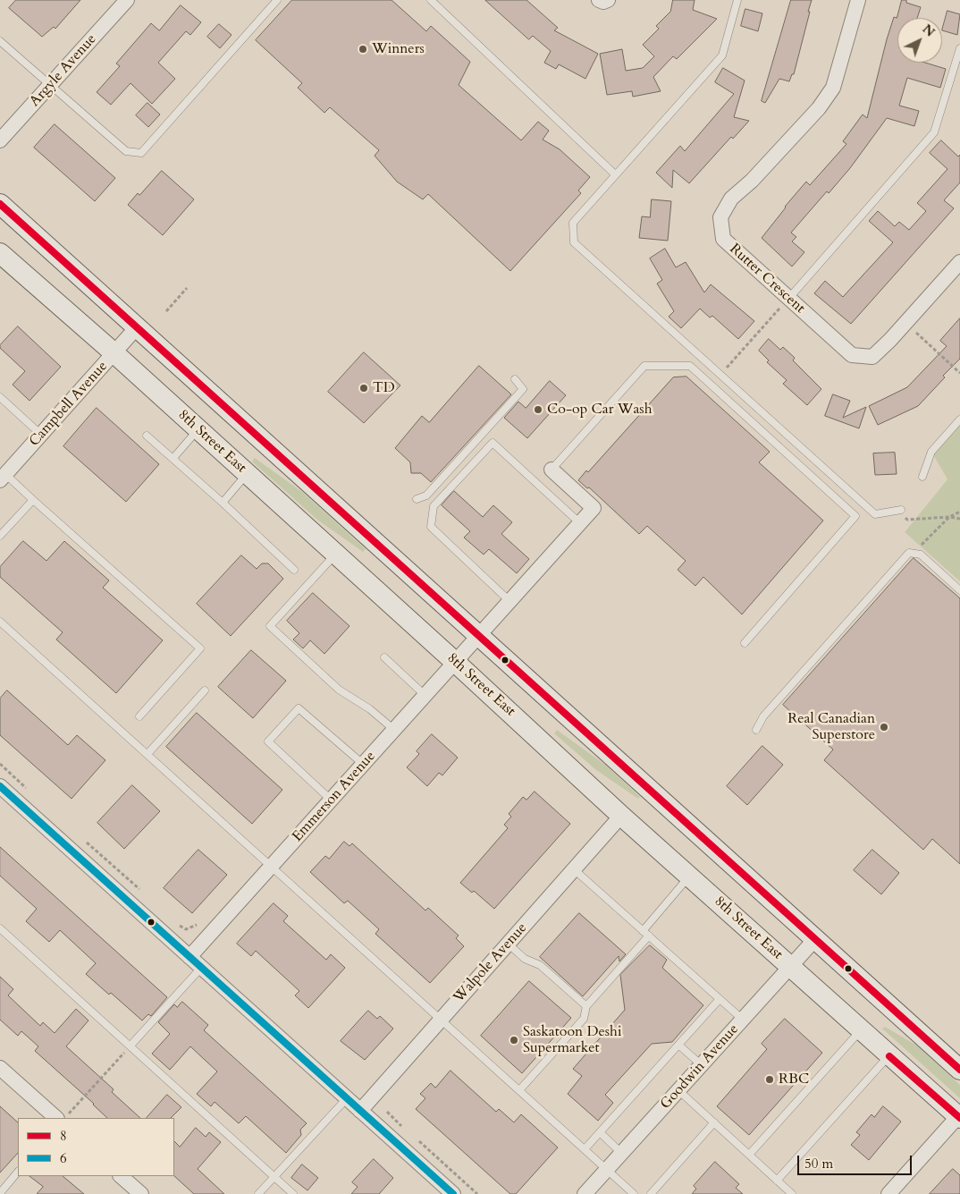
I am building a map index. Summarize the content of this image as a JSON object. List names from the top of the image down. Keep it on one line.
{"streets":{"main road":["8th Street East"],"street":["Argyle Avenue","Rutter Crescent","Campbell Avenue","Emmerson Avenue","Walpole Avenue","Goodwin Avenue"]},"crossings":[["Campbell Avenue","8th Street East"],["8th Street East","Emmerson Avenue"],["8th Street East","Walpole Avenue"],["8th Street East","Goodwin Avenue"]],"places":["Winners","TD","Co-op Car Wash","Real Canadian Superstore","Saskatoon Deshi Supermarket","RBC"],"lines":["transit line 8","transit line 6"],"legend":["8","6"],"scale_bar":"50 m","north":"top right"}
